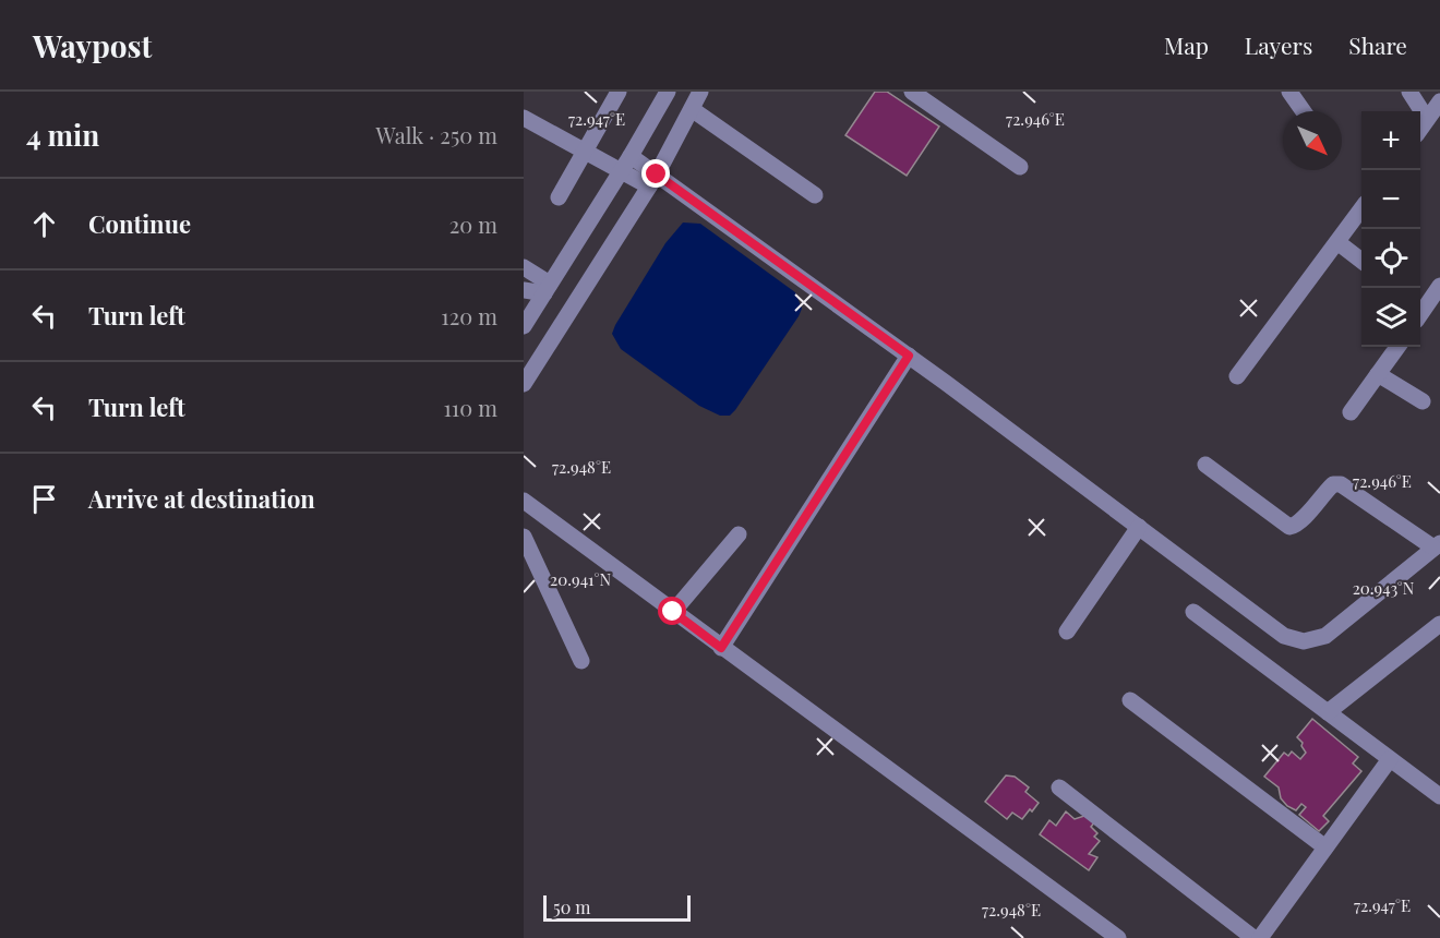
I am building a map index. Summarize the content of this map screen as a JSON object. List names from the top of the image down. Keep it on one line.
{"scale_bar":"50 m","north":"bottom right","page":{"header":"Waypost","nav":["Map","Layers","Share"],"heading":["4 min","Walk · 250 m"],"map_buttons":["+","−"],"list":[["Continue","20 m"],["Turn left","120 m"],["Turn left","110 m"],"Arrive at destination"],"scale":"50 m"},"coordinates":["72.947°E","72.946°E","72.948°E","20.941°N","20.943°N"]}
